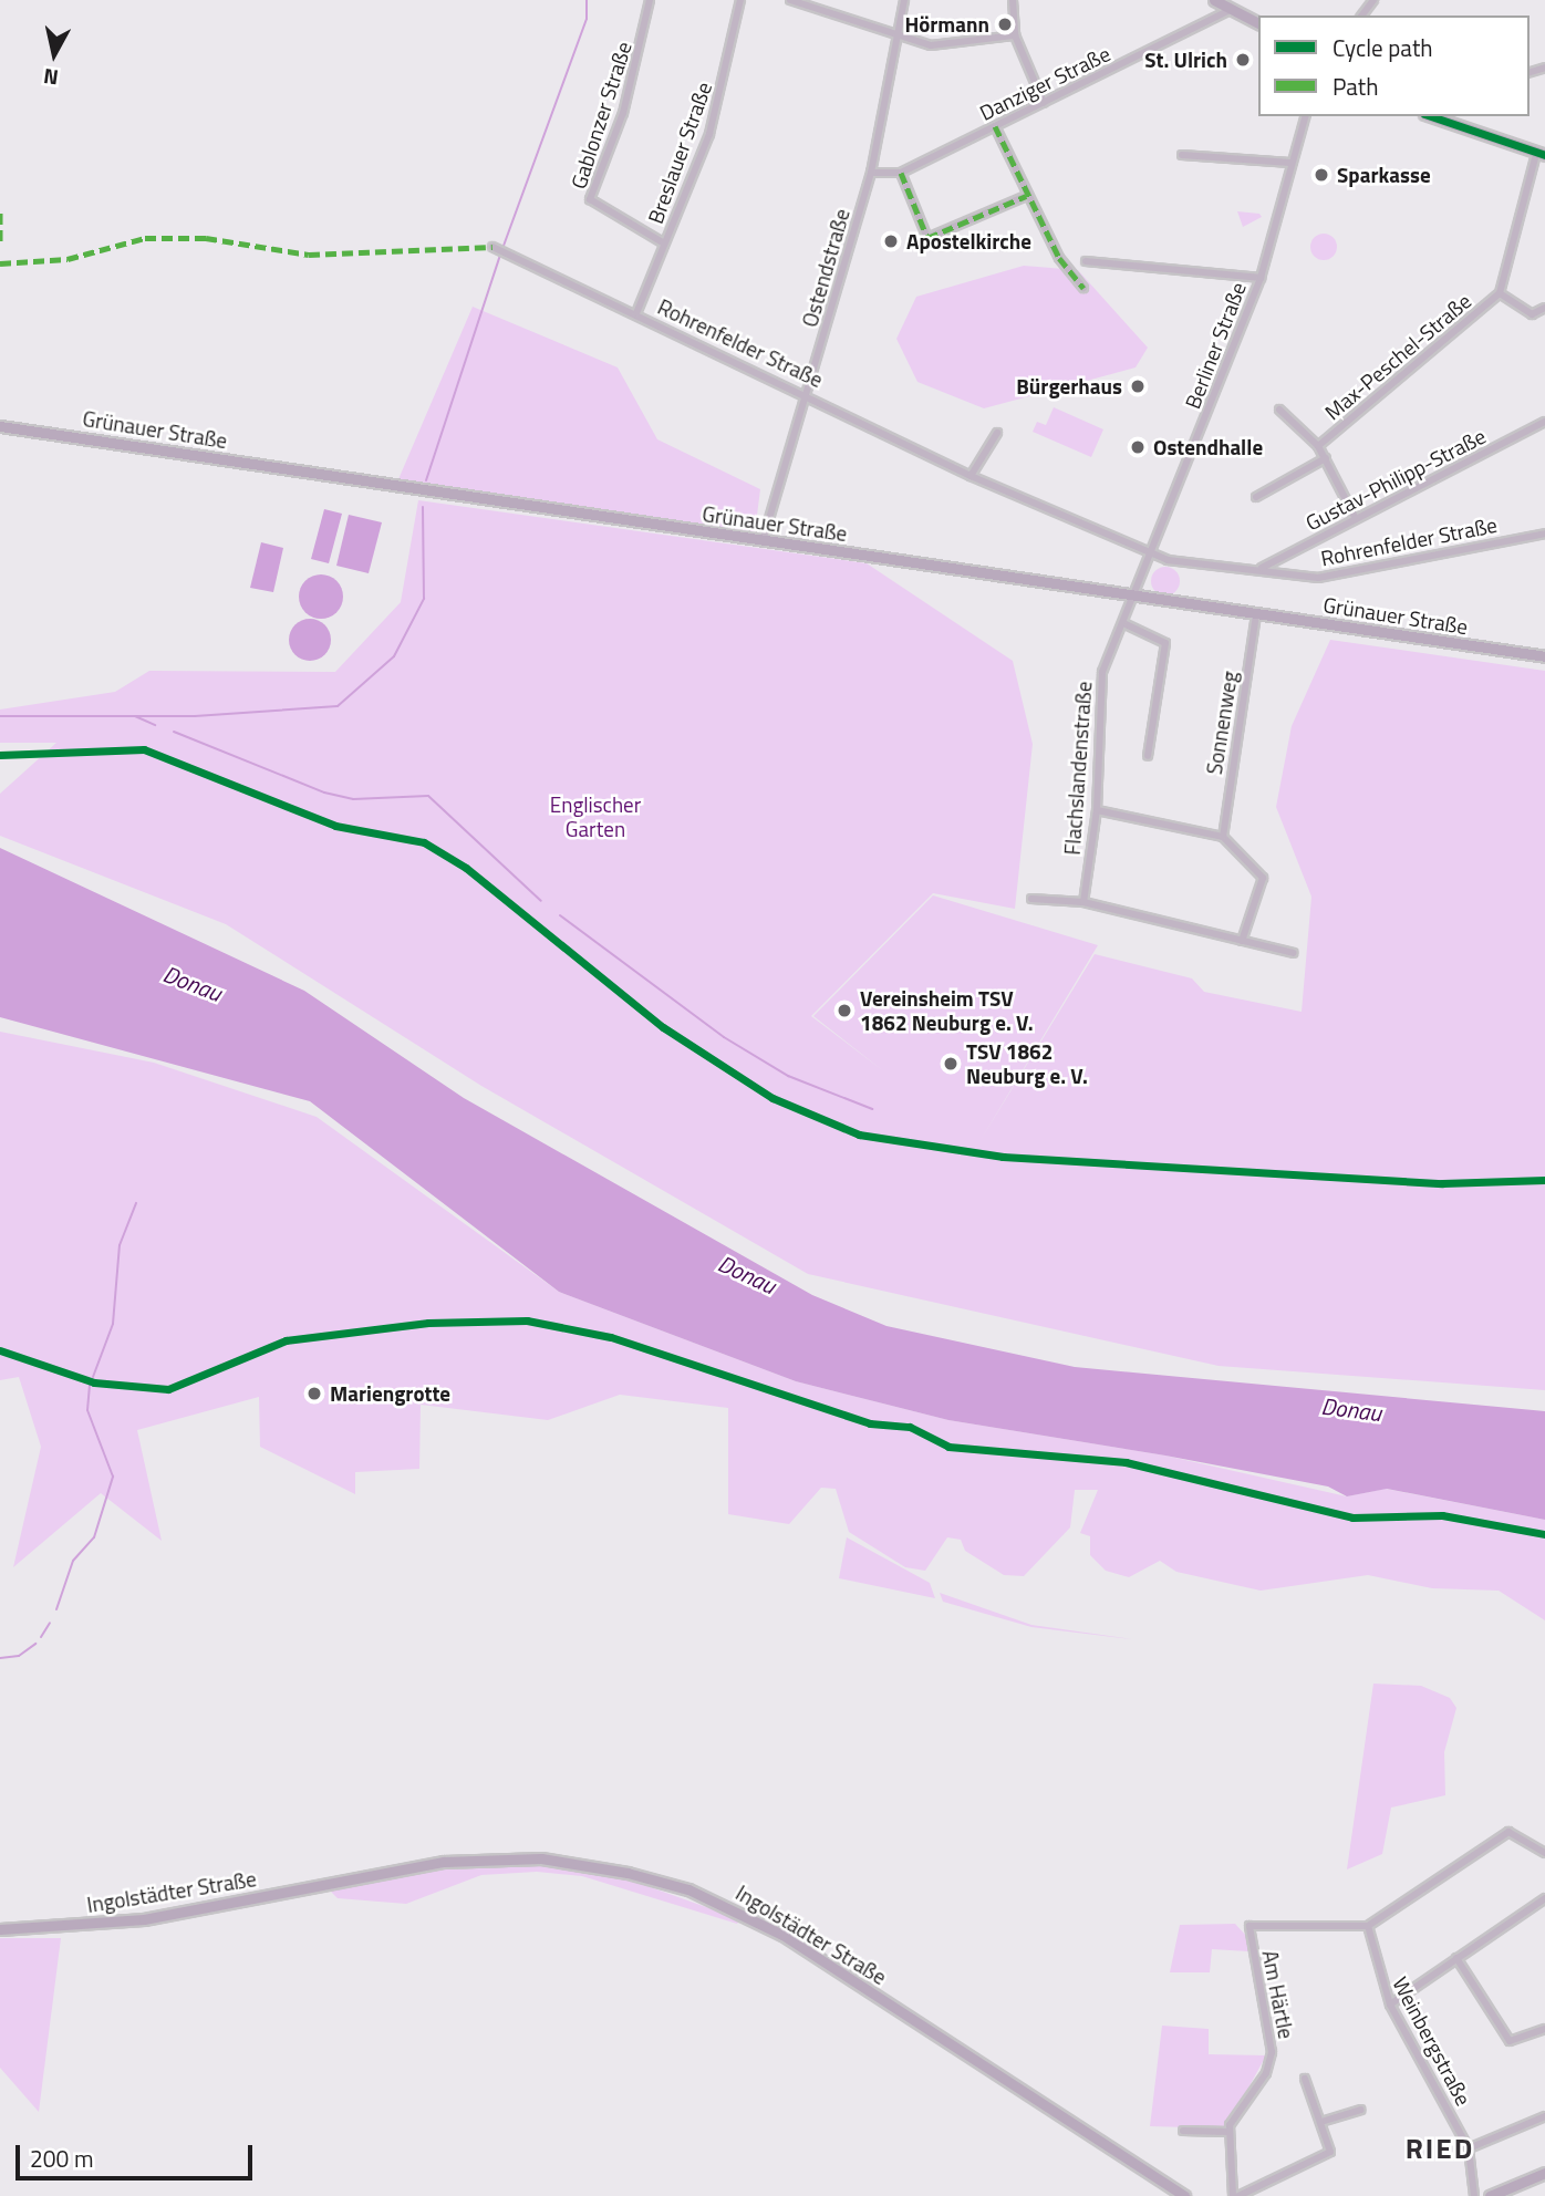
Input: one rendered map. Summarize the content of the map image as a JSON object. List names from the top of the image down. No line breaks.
{"streets":{"street":["Danziger Straße","Gablonzer Straße","Breslauer Straße","Ostendstraße","Rohrenfelder Straße","Berliner Straße","Max-Peschel-Straße","Grünauer Straße","Gustav-Philipp-Straße","Sonnenweg","Flachslandenstraße","Ingolstädter Straße","Am Härtle","Weinbergstraße"]},"crossings":[["Danziger Straße","Ostendstraße"],["Gablonzer Straße","Breslauer Straße"],["Breslauer Straße","Rohrenfelder Straße"],["Ostendstraße","Rohrenfelder Straße"],["Ostendstraße","Grünauer Straße"],["Rohrenfelder Straße","Berliner Straße"],["Rohrenfelder Straße","Gustav-Philipp-Straße"],["Berliner Straße","Grünauer Straße"],["Berliner Straße","Flachslandenstraße"],["Max-Peschel-Straße","Gustav-Philipp-Straße"],["Grünauer Straße","Sonnenweg"],["Grünauer Straße","Flachslandenstraße"],["Am Härtle","Weinbergstraße"]],"districts":["RIED"],"water":["Donau"],"parks":["Englischer Garten"],"places":["Hörmann","St. Ulrich","Sparkasse","Apostelkirche","Bürgerhaus","Ostendhalle","Vereinsheim TSV 1862 Neuburg e. V.","TSV 1862 Neuburg e. V.","Mariengrotte"],"legend":["Cycle path","Path"],"scale_bar":"200 m","north":"bottom"}
